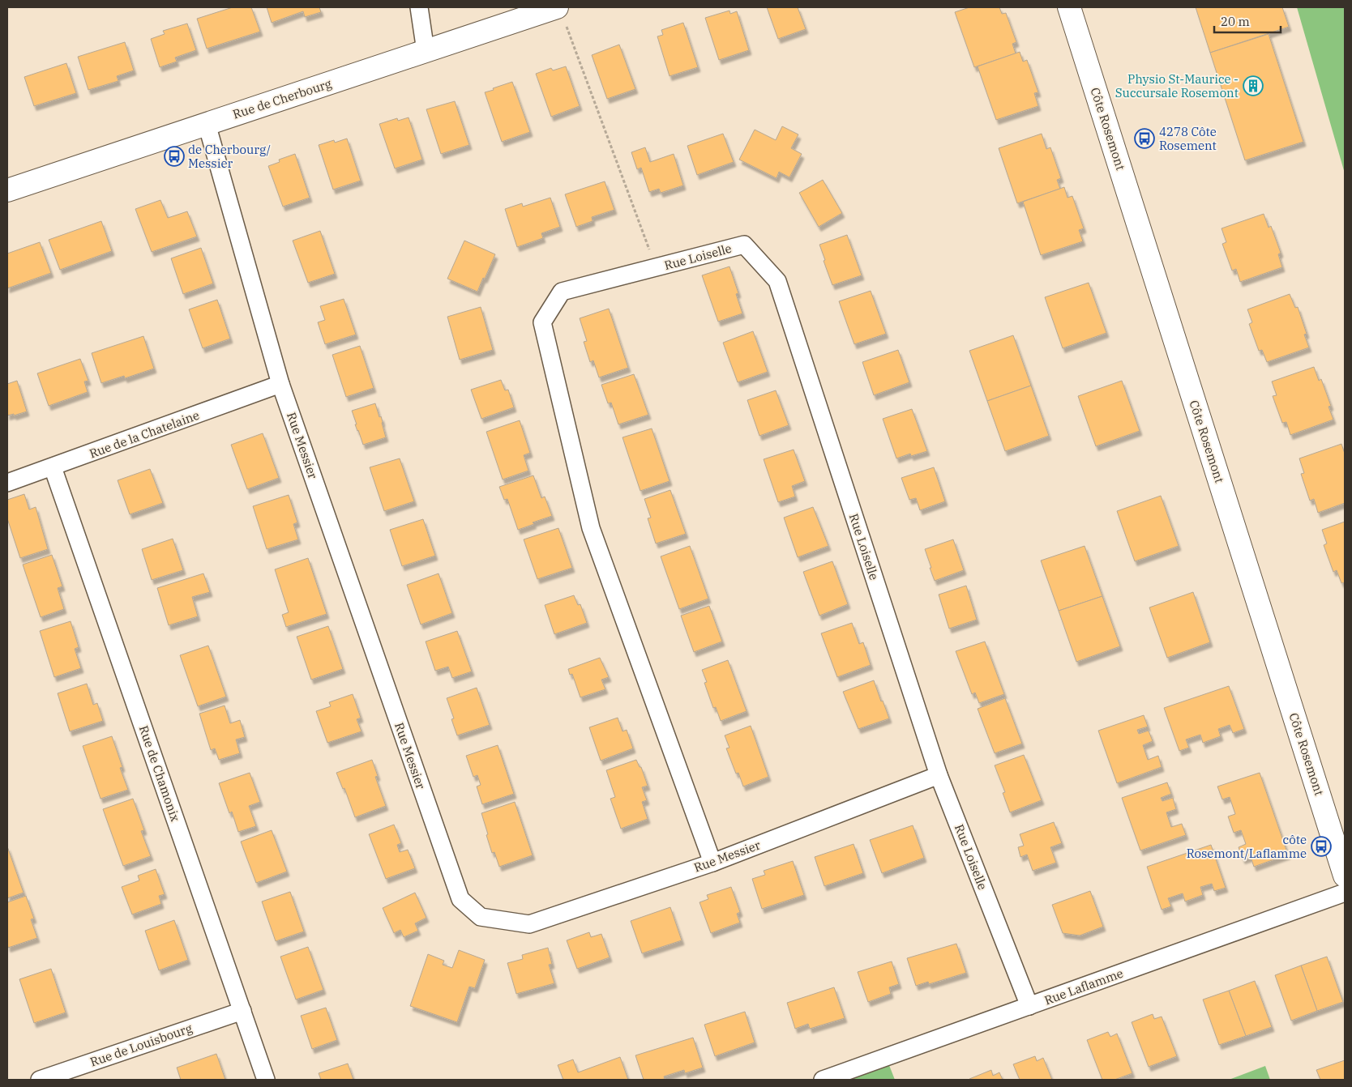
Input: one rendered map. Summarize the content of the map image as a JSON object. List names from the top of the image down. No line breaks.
{"streets":{"street":["Rue de Cherbourg","Côte Rosemont","Rue Loiselle","Rue de la Chatelaine","Rue Messier","Rue de Chamonix","Rue Laflamme","Rue de Louisbourg"]},"crossings":[["Rue de Cherbourg","Rue Messier"],["Rue Loiselle","Rue Messier"],["Rue Loiselle","Rue Laflamme"],["Rue de la Chatelaine","Rue Messier"],["Rue de la Chatelaine","Rue de Chamonix"],["Rue de Chamonix","Rue de Louisbourg"]],"places":{"building":["Physio St-Maurice - Succursale Rosemont"],"bus stop":["4278 Côte Rosement","de Cherbourg/ Messier","côte Rosemont/Laflamme"]},"scale_bar":"20 m"}
